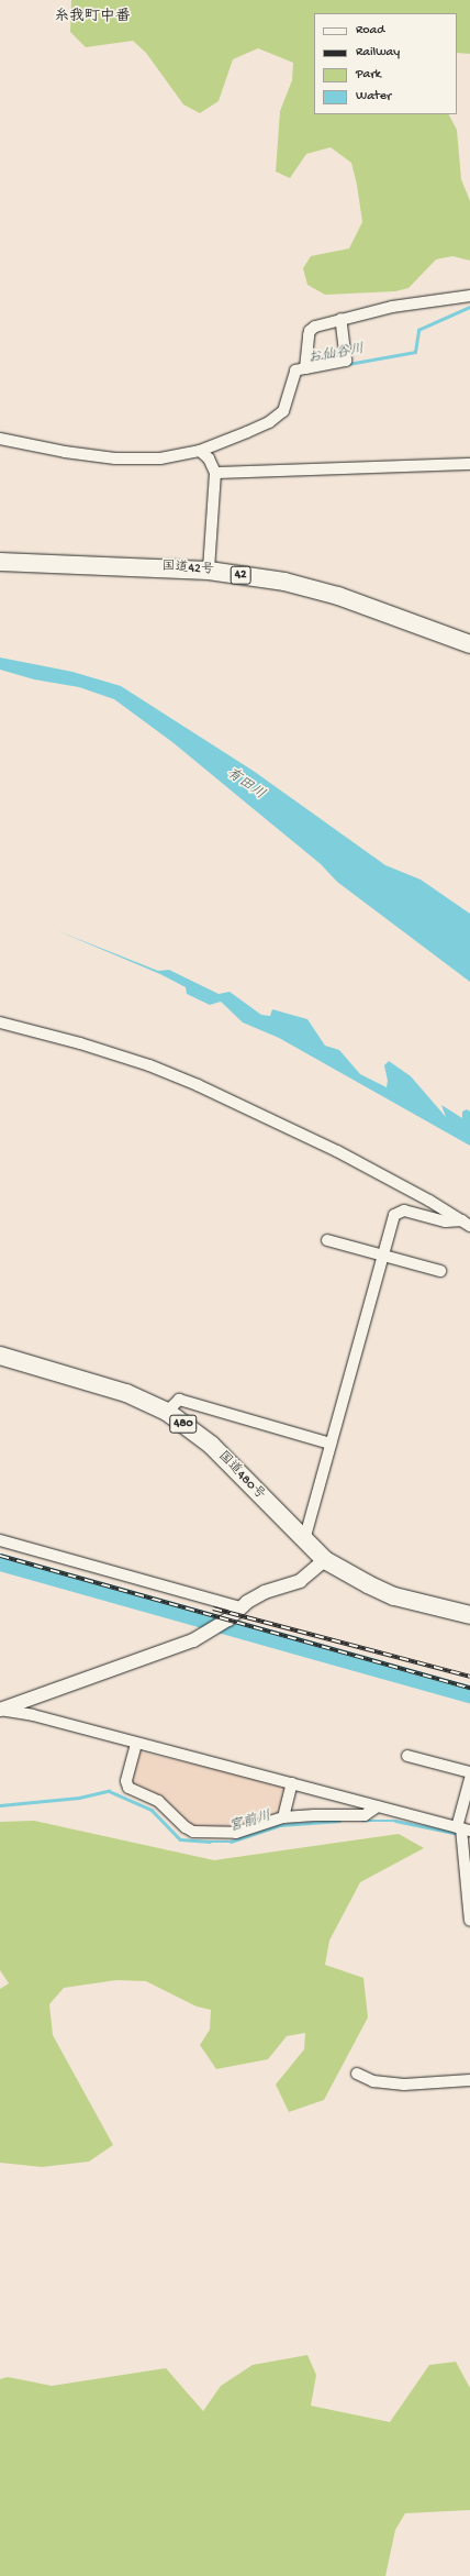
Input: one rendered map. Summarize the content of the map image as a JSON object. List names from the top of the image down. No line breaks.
{"streets":{"highway":["国道42号","42","480","国道480号"]},"districts":["糸我町中番"],"water":["お仙谷川","有田川","宮前川"],"legend":["Road","Railway","Park","Water"]}
